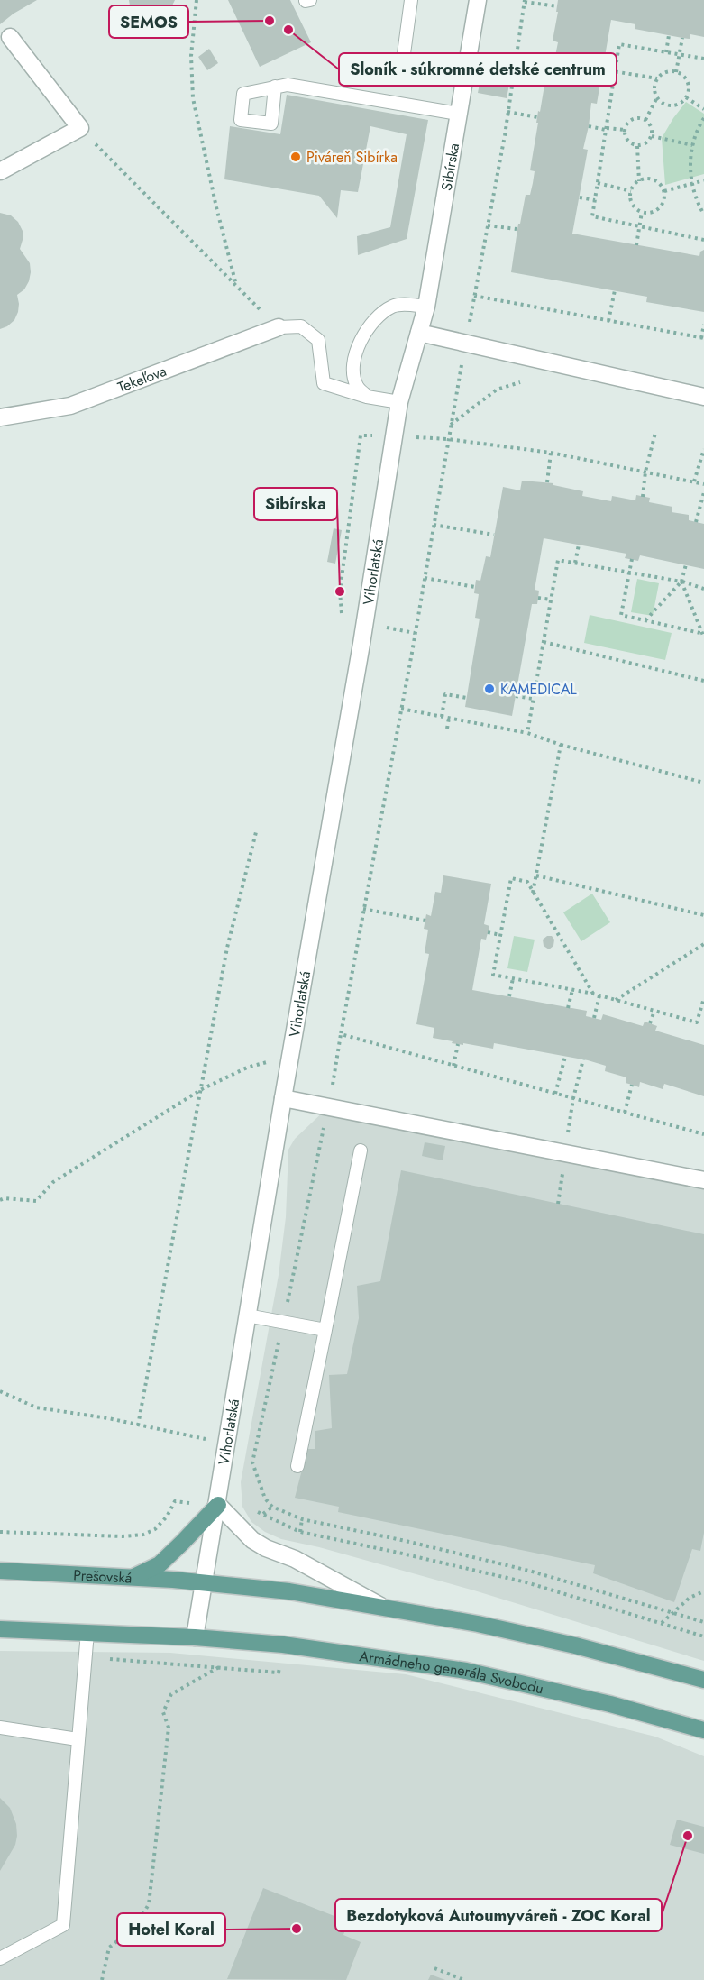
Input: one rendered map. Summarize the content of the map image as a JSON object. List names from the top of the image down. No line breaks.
{"streets":{"main road":["Prešovská","Armádneho generála Svobodu"],"street":["Sibírska","Tekeľova","Vihorlatská"]},"crossings":[["Sibírska","Vihorlatská"],["Vihorlatská","Prešovská"],["Vihorlatská","Armádneho generála Svobodu"]],"places":["SEMOS","Sloník - súkromné detské centrum","Piváreň Sibírka","Sibírska","KAMEDICAL","Bezdotyková Autoumyváreň - ZOC Koral","Hotel Koral"]}
